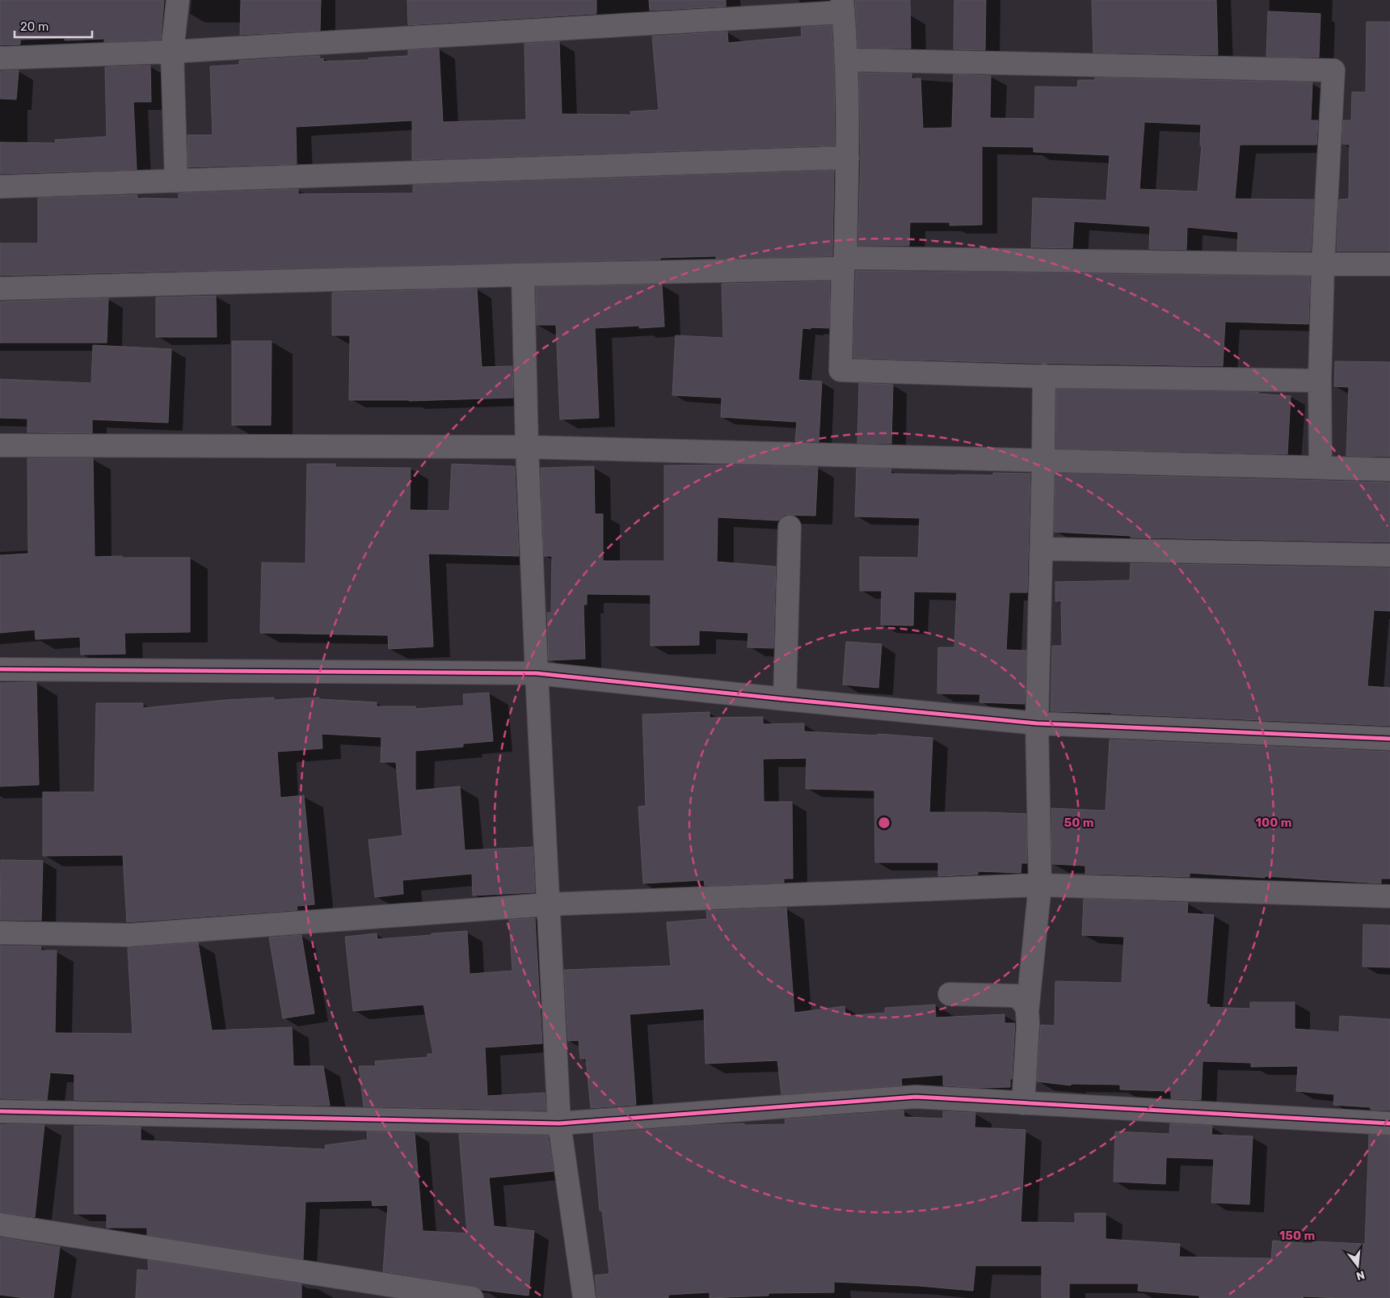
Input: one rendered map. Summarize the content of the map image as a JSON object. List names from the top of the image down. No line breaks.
{"scale_bar":"20 m","north":"bottom","rings":["50 m","100 m","150 m"]}
